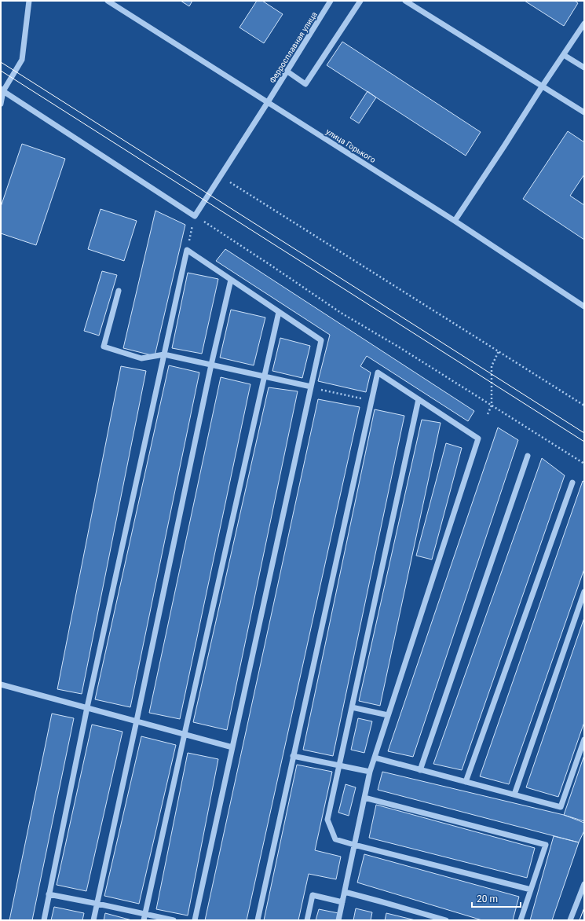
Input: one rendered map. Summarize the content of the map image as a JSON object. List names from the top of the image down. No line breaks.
{"streets":{"street":["Ферросплавная улица","улица Горького"]},"crossings":[["Ферросплавная улица","улица Горького"]],"scale_bar":"20 m"}
